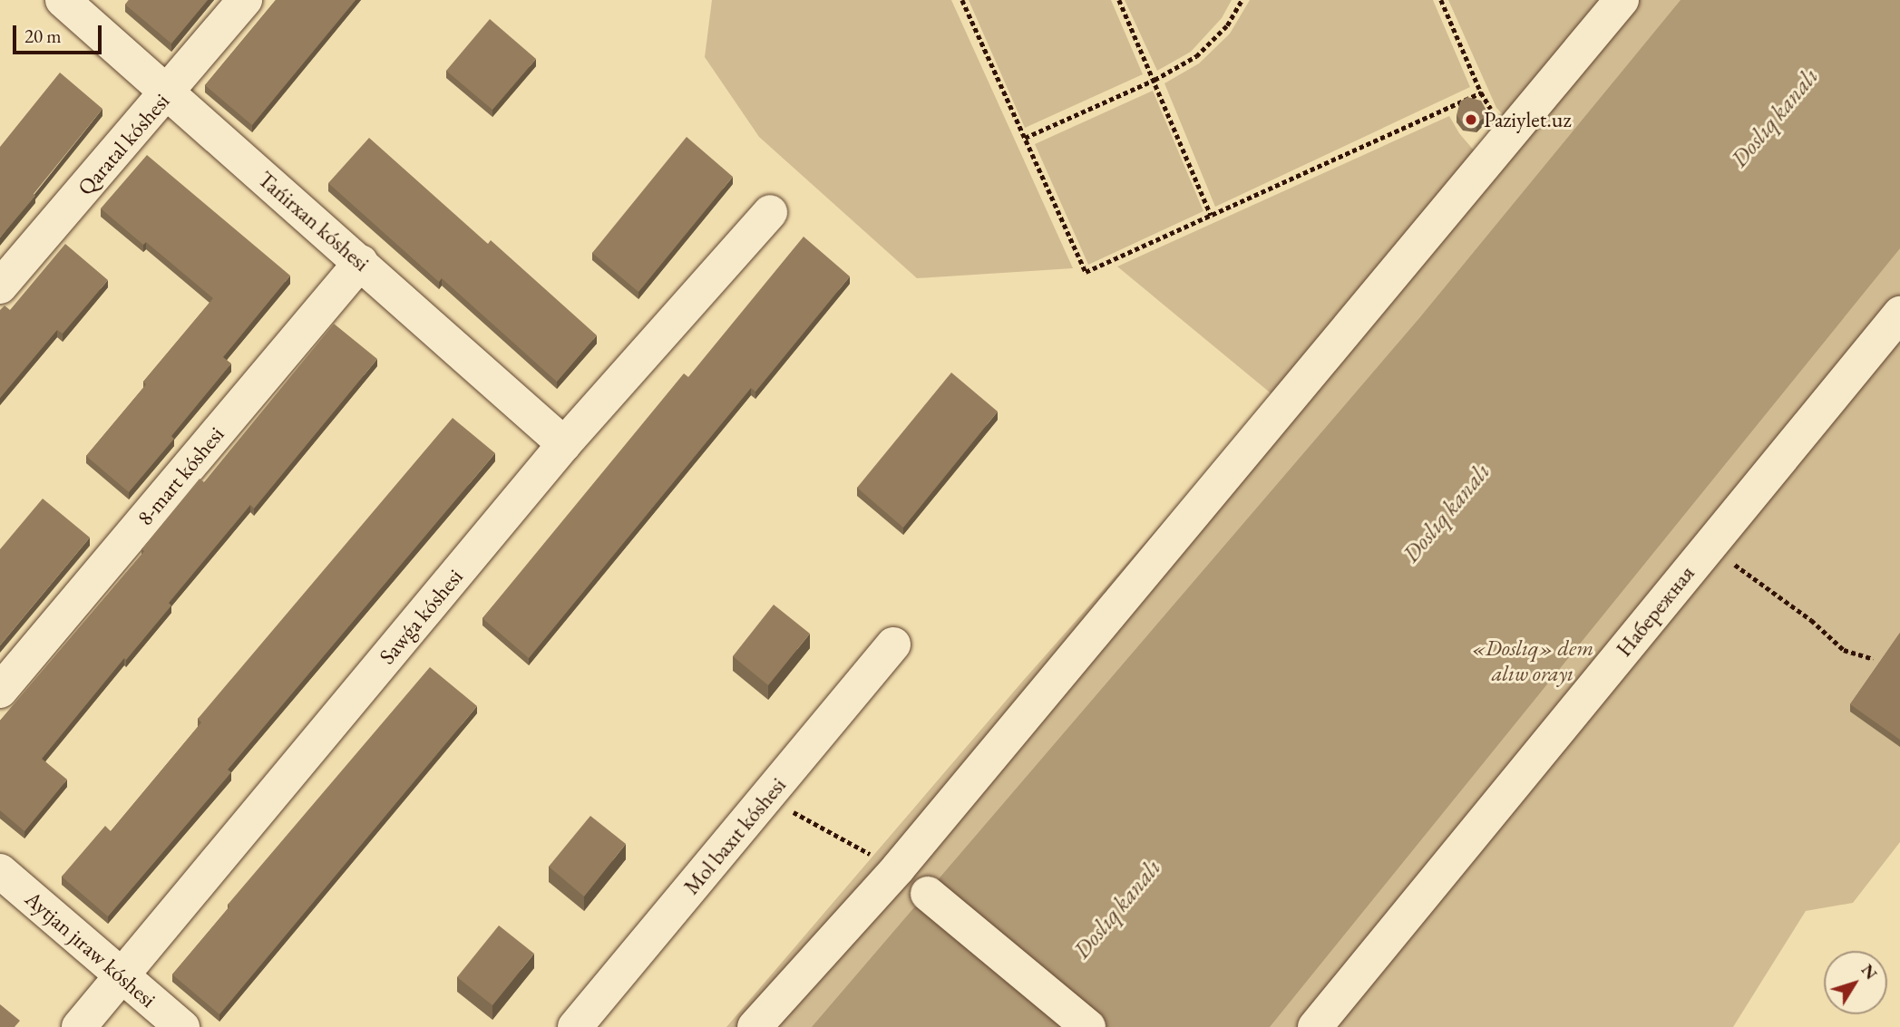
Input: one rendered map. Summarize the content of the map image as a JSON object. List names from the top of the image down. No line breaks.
{"streets":{"street":["Qaratal kóshesi","Tańirxan kóshesi","8-mart kóshesi","Набережная","Sawǵa kóshesi","Mol baxıt kóshesi","Aytjan jıraw kóshesi"]},"crossings":[["Qaratal kóshesi","Tańirxan kóshesi"],["Tańirxan kóshesi","8-mart kóshesi"],["Tańirxan kóshesi","Sawǵa kóshesi"],["Sawǵa kóshesi","Aytjan jıraw kóshesi"]],"water":["Doslıq kanalı"],"parks":["«Doslıq» dem alıw orayı"],"places":["Paziylet.uz"],"scale_bar":"20 m","north":"top right"}
